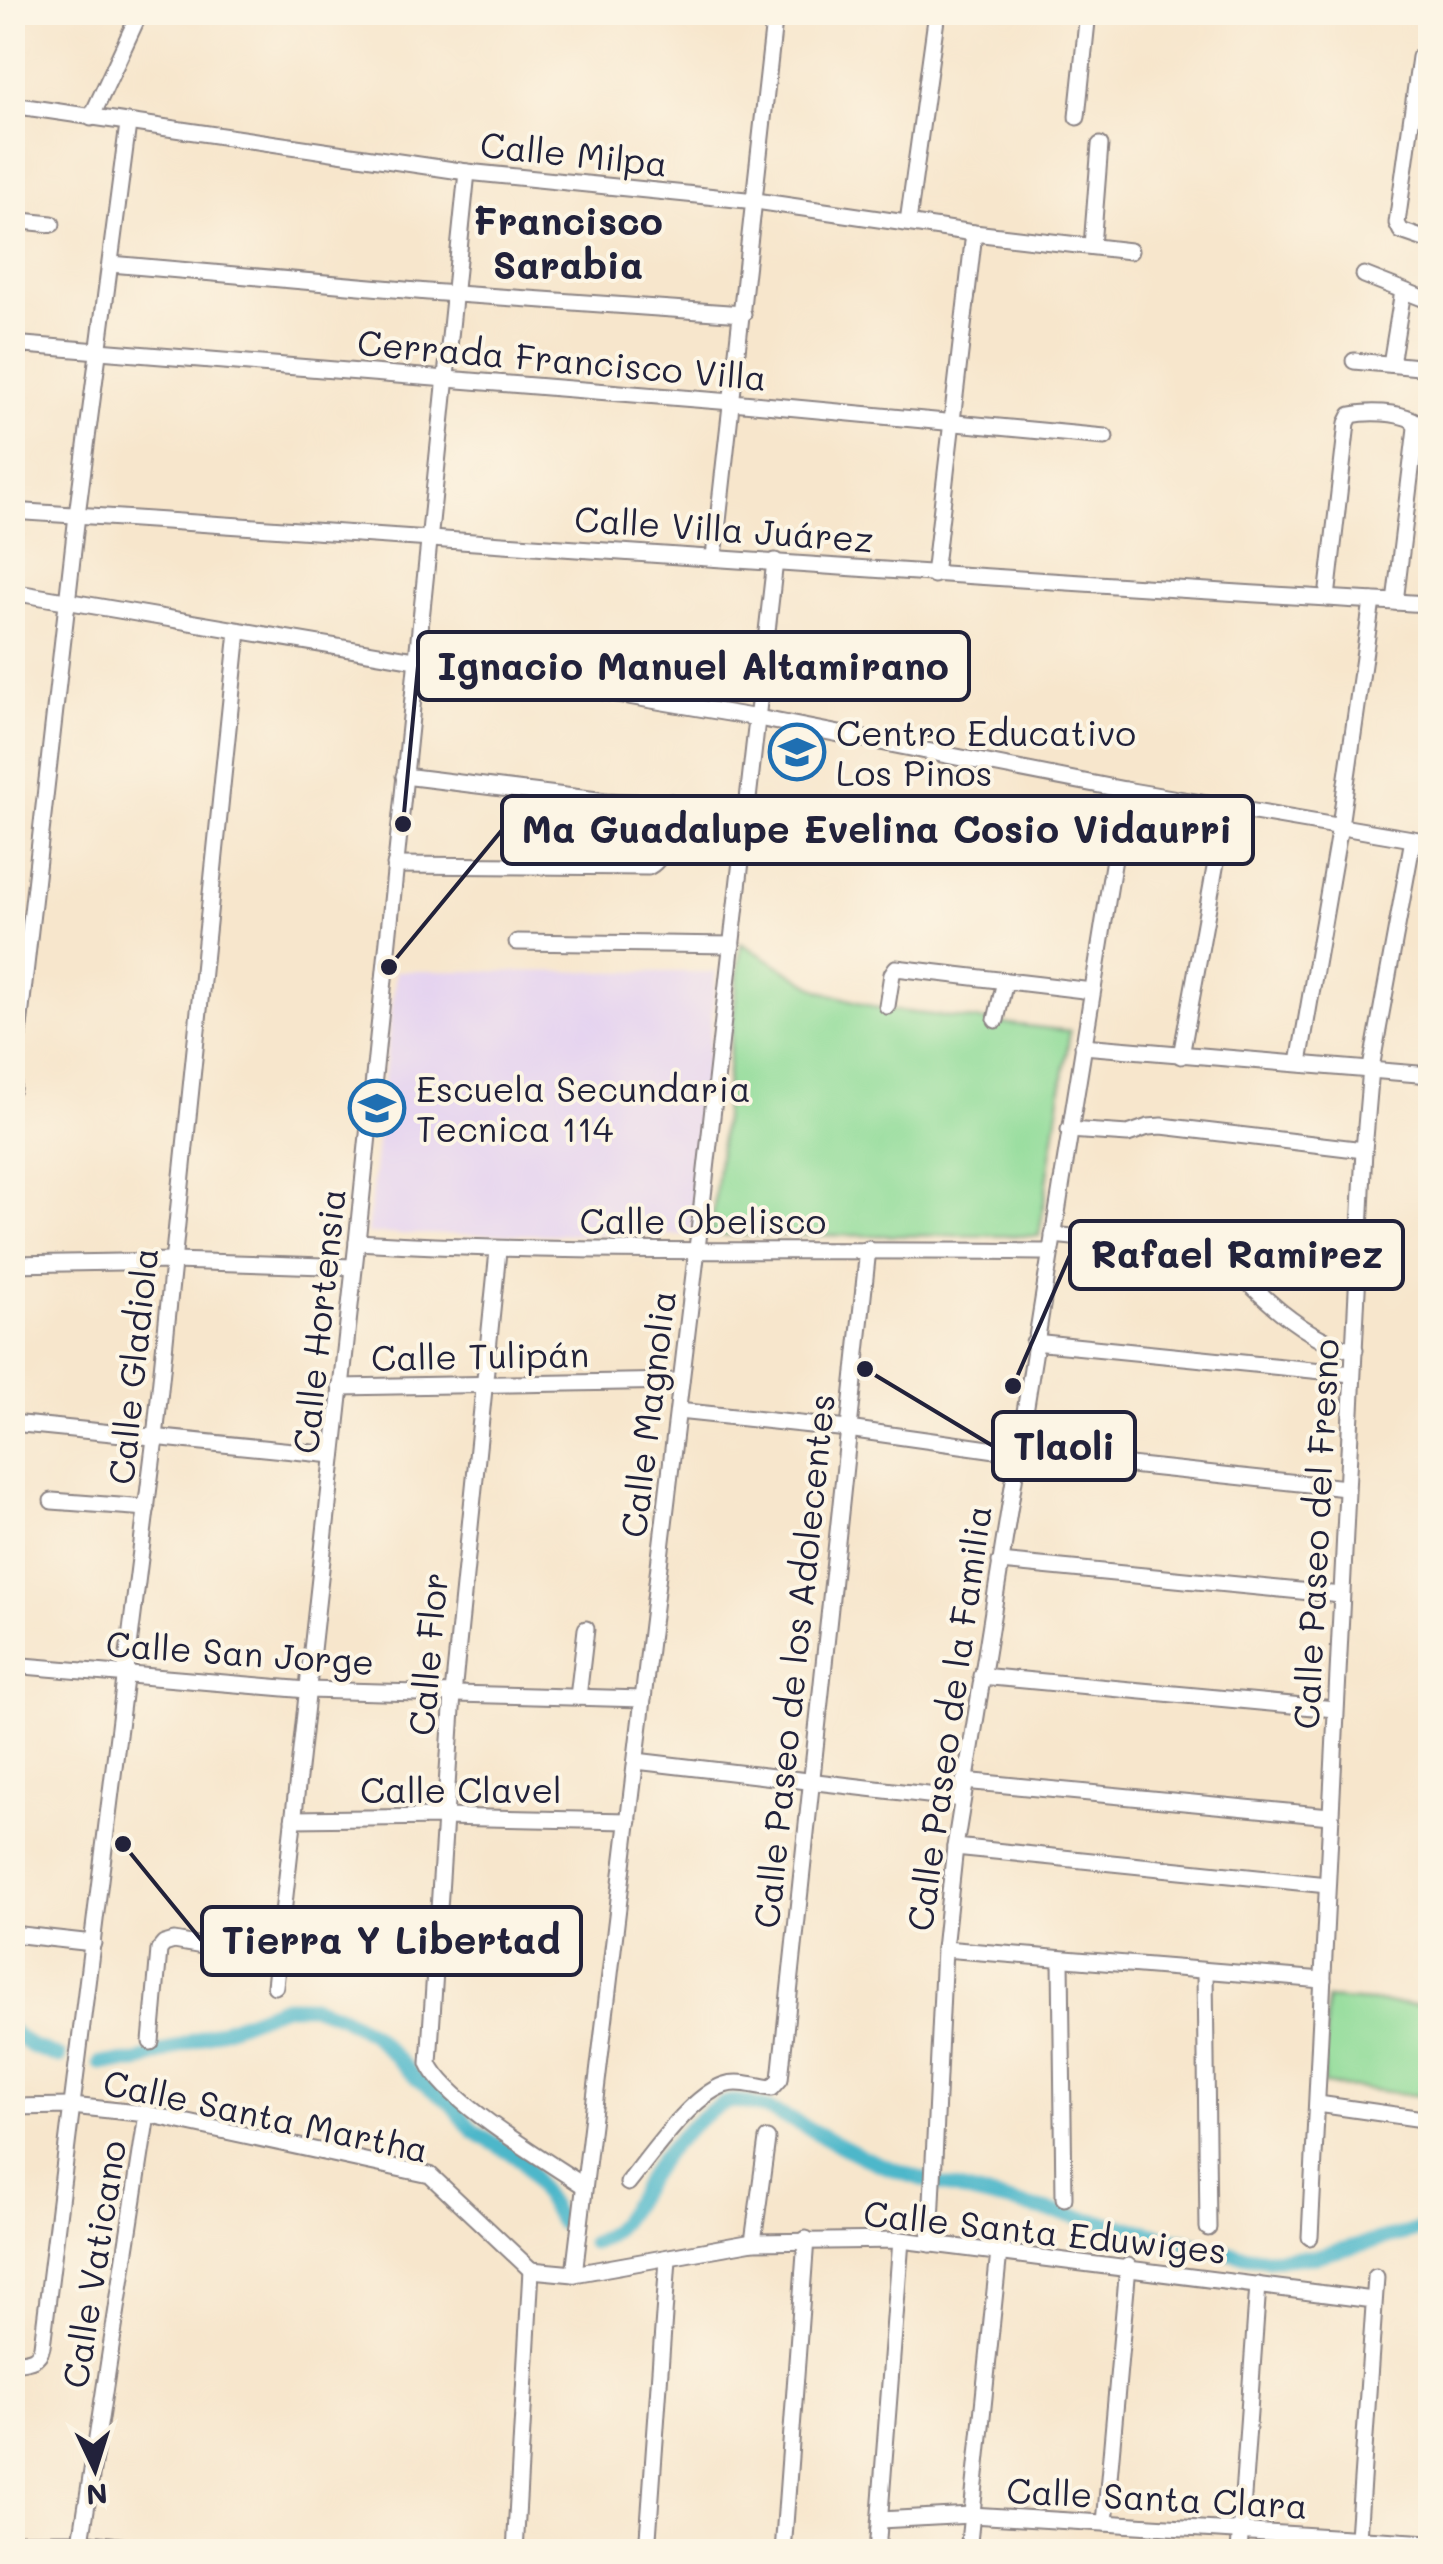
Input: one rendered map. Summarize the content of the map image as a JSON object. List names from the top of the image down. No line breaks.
{"streets":{"street":["Calle Milpa","Cerrada Francisco Villa","Calle Villa Juárez","Calle Obelisco","Calle Hortensia","Calle Tulipán","Calle Gladiola","Calle Magnolia","Calle Paseo del Fresno","Calle San Jorge","Calle Flor","Calle Paseo de los Adolecentes","Calle Paseo de la Familia","Calle Clavel","Calle Santa Martha","Calle Santa Eduwiges","Calle Vaticano","Calle Santa Clara"]},"crossings":[["Calle Milpa","Calle Hortensia"],["Cerrada Francisco Villa","Calle Hortensia"],["Calle Villa Juárez","Calle Hortensia"],["Calle Villa Juárez","Calle Magnolia"],["Calle Obelisco","Calle Hortensia"],["Calle Obelisco","Calle Magnolia"],["Calle Obelisco","Calle Flor"],["Calle Obelisco","Calle Paseo de los Adolecentes"],["Calle Obelisco","Calle Paseo de la Familia"],["Calle Hortensia","Calle Tulipán"],["Calle Hortensia","Calle San Jorge"],["Calle Hortensia","Calle Clavel"],["Calle Tulipán","Calle Magnolia"],["Calle Tulipán","Calle Flor"],["Calle Gladiola","Calle San Jorge"],["Calle Gladiola","Calle Santa Martha"],["Calle Magnolia","Calle San Jorge"],["Calle Magnolia","Calle Flor"],["Calle Magnolia","Calle Clavel"],["Calle Magnolia","Calle Santa Eduwiges"],["Calle San Jorge","Calle Flor"],["Calle Flor","Calle Clavel"],["Calle Paseo de la Familia","Calle Santa Eduwiges"],["Calle Santa Martha","Calle Santa Eduwiges"],["Calle Santa Martha","Calle Vaticano"]],"districts":["Francisco Sarabia"],"places":{"school or university":["Centro Educativo Los Pinos","Escuela Secundaria Tecnica 114"],"other":["Ignacio Manuel Altamirano","Ma Guadalupe Evelina Cosio Vidaurri","Tlaoli","Rafael Ramirez","Tierra Y Libertad"]},"north":"bottom"}
